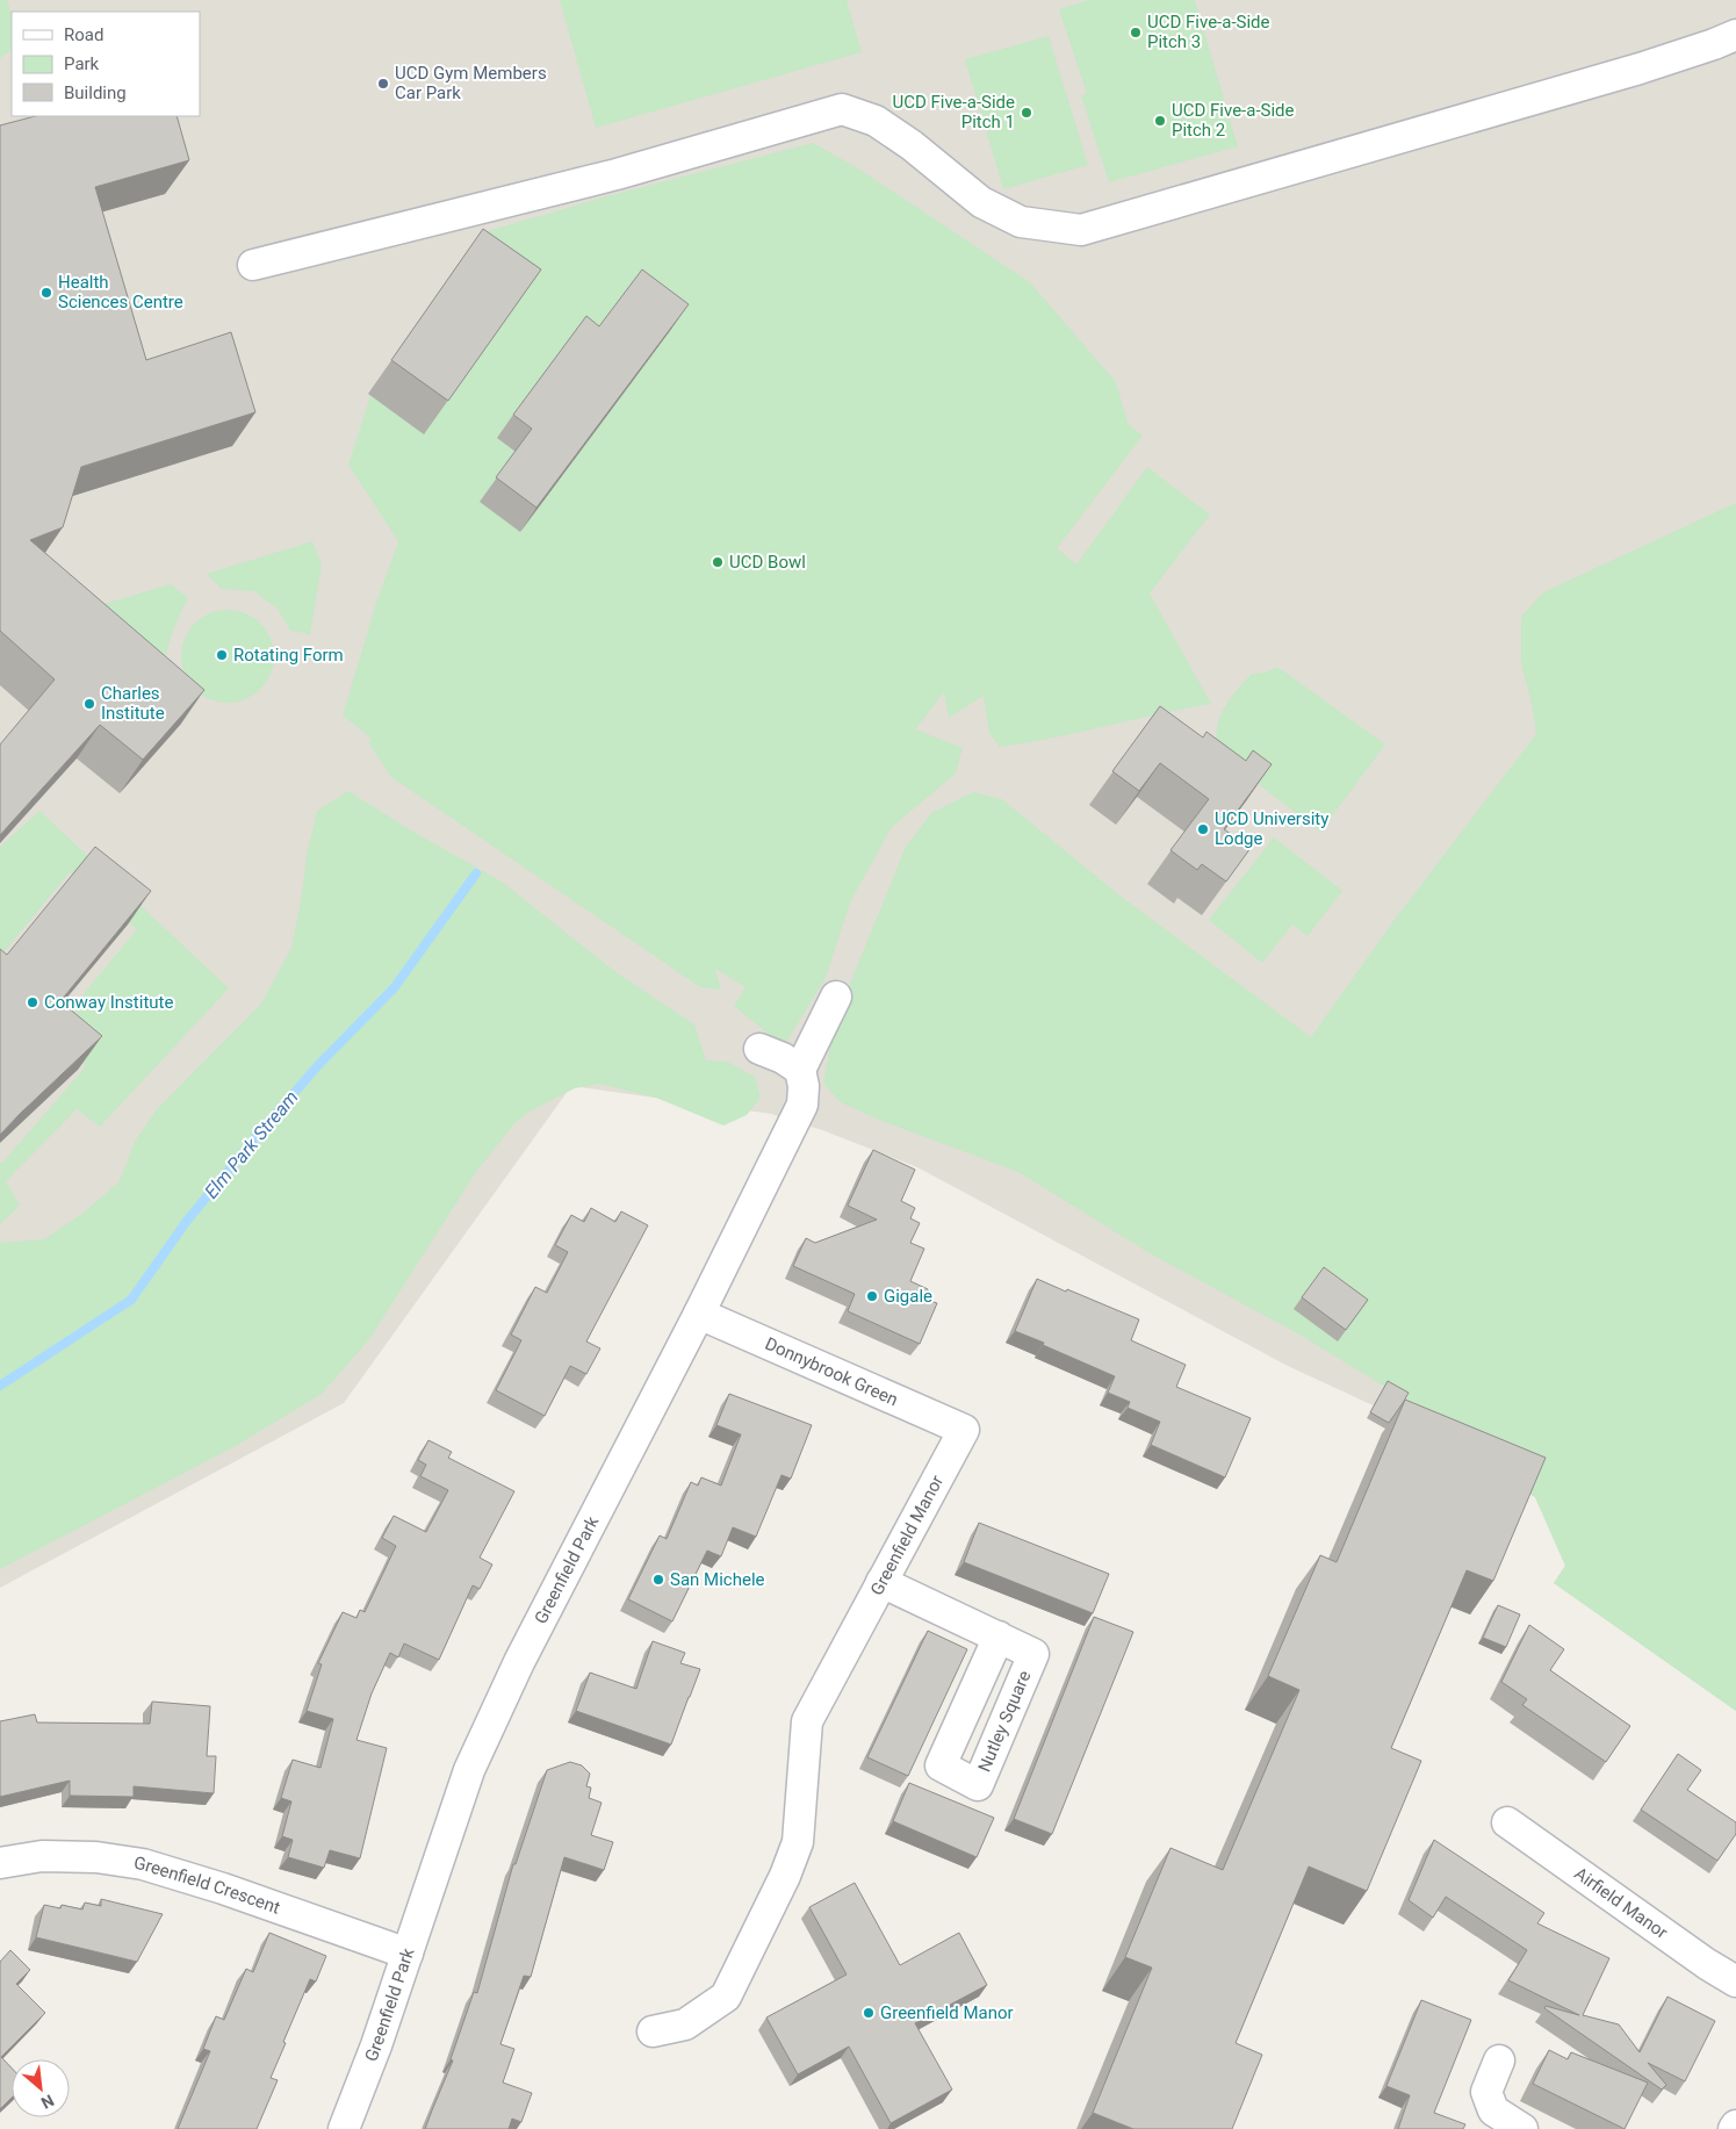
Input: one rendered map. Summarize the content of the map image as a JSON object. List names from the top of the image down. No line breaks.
{"streets":{"street":["Donnybrook Green","Greenfield Manor","Greenfield Park","Greenfield Crescent","Airfield Manor"]},"crossings":[["Donnybrook Green","Greenfield Manor"],["Donnybrook Green","Greenfield Park"],["Greenfield Park","Greenfield Crescent"]],"water":["Elm Park Stream"],"places":["UCD Five-a-Side Pitch 3","UCD Gym Members Car Park","UCD Five-a-Side Pitch 1","UCD Five-a-Side Pitch 2","Health Sciences Centre","UCD Bowl","Rotating Form","Charles Institute","UCD University Lodge","Conway Institute","Gigale","San Michele","Greenfield Manor"],"legend":["Road","Park","Building"],"north":"bottom right"}
